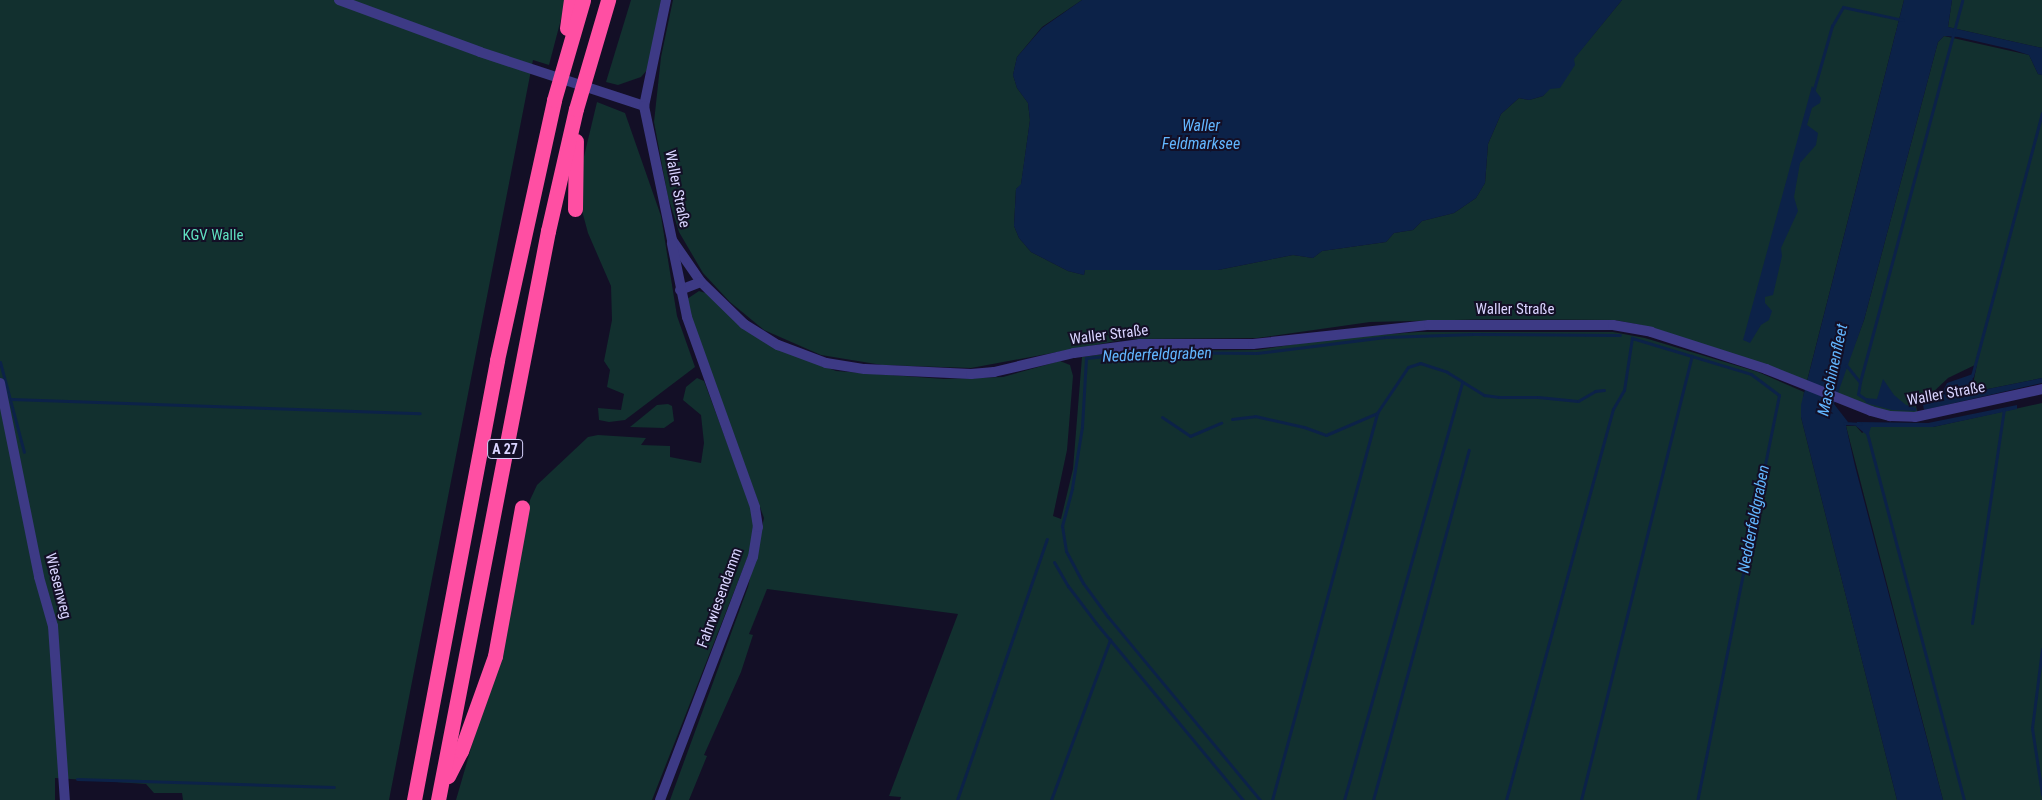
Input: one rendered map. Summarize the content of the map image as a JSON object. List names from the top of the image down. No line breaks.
{"streets":{"highway":["A 27"],"street":["Waller Straße","Wiesenweg","Fahrwiesendamm"]},"crossings":[["Waller Straße","Fahrwiesendamm"]],"water":["Waller Feldmarksee","Nedderfeldgraben","Maschinenfleet"],"parks":["KGV Walle"]}
